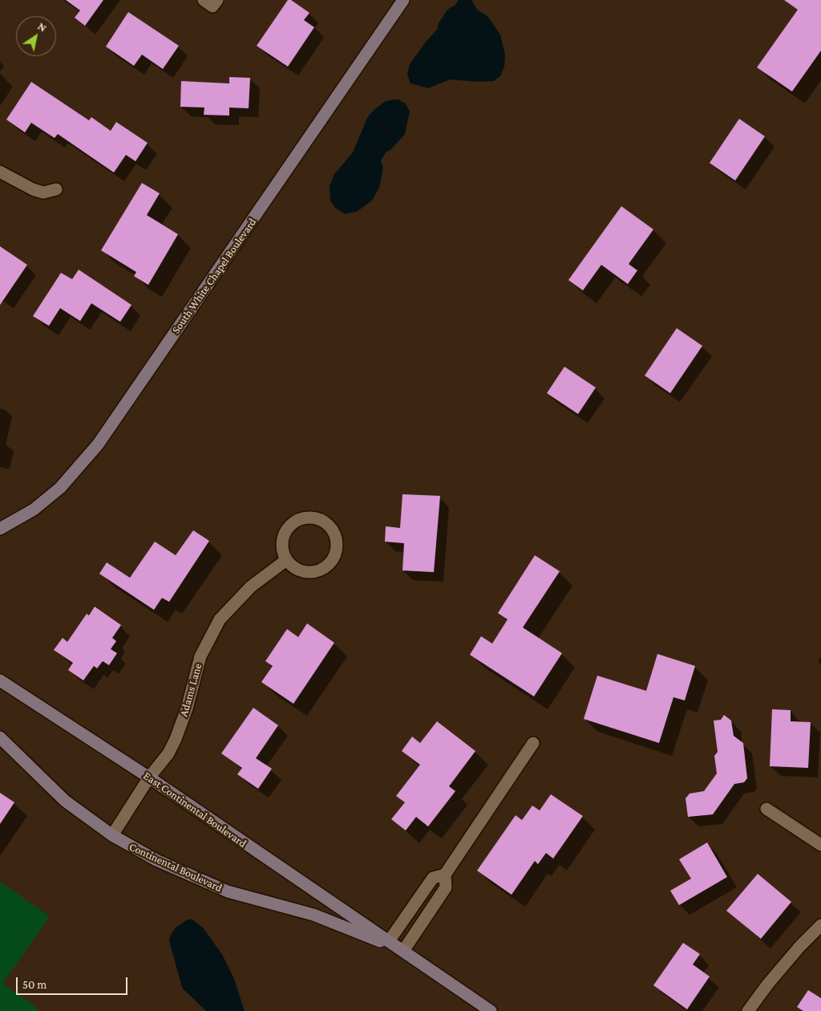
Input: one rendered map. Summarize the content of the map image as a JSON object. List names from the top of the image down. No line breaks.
{"streets":{"main road":["South White Chapel Boulevard","East Continental Boulevard","Continental Boulevard"],"street":["Adams Lane"]},"crossings":[["Adams Lane","East Continental Boulevard"],["Adams Lane","Continental Boulevard"],["East Continental Boulevard","Continental Boulevard"]],"scale_bar":"50 m","north":"top right"}
